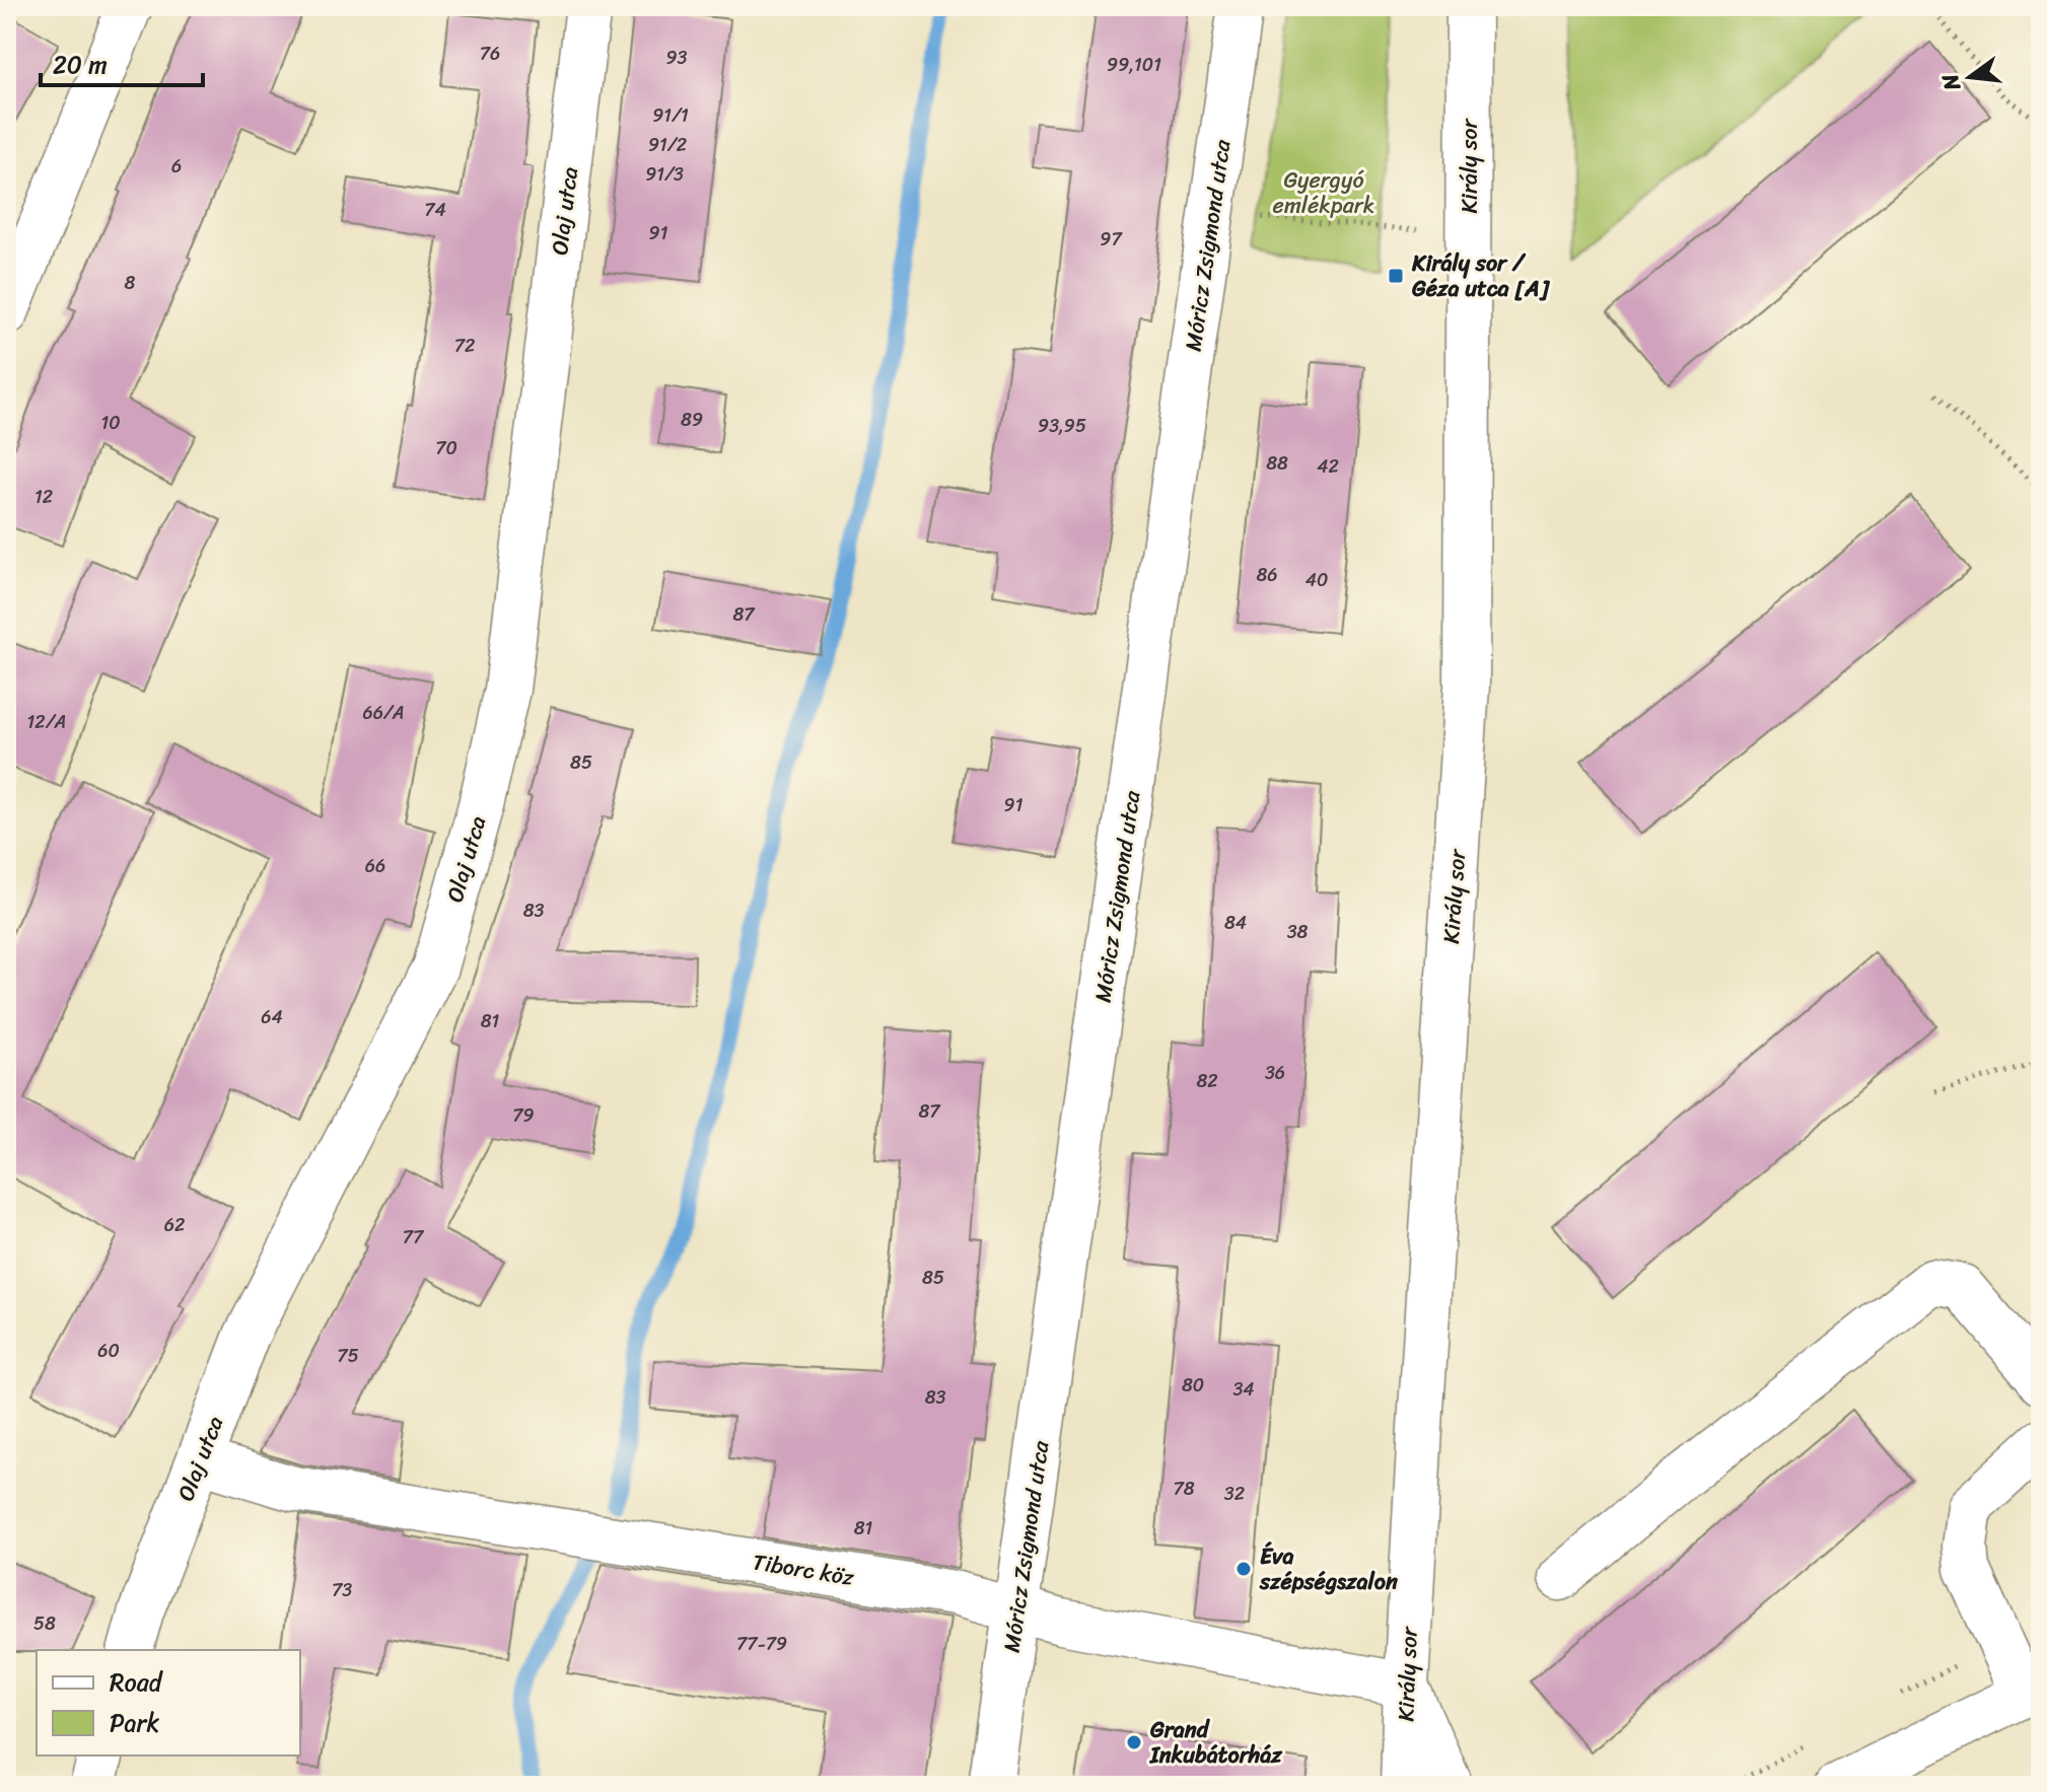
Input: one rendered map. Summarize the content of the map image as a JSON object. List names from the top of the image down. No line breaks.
{"streets":{"street":["Király sor","Olaj utca","Móricz Zsigmond utca","Tiborc köz"]},"crossings":[["Király sor","Tiborc köz"],["Olaj utca","Tiborc köz"],["Móricz Zsigmond utca","Tiborc köz"]],"parks":["Gyergyó emlékpark"],"places":{"transit":["Király sor / Géza utca [A]"],"other":["Éva szépségszalon","Grand Inkubátorház"]},"house_numbers":["76","93","99,101","91/1","91/2","6","91/3","74","91","97","8","72","89","10","93,95","70","88","42","12","86","40","87","66/A","12/A","85","91","66","83","84","38","64","81","36","82","87","79","62","77","85","60","75","80","34","83","78","32","81","73","58","77-79"],"legend":["Road","Park"],"scale_bar":"20 m","north":"left"}
